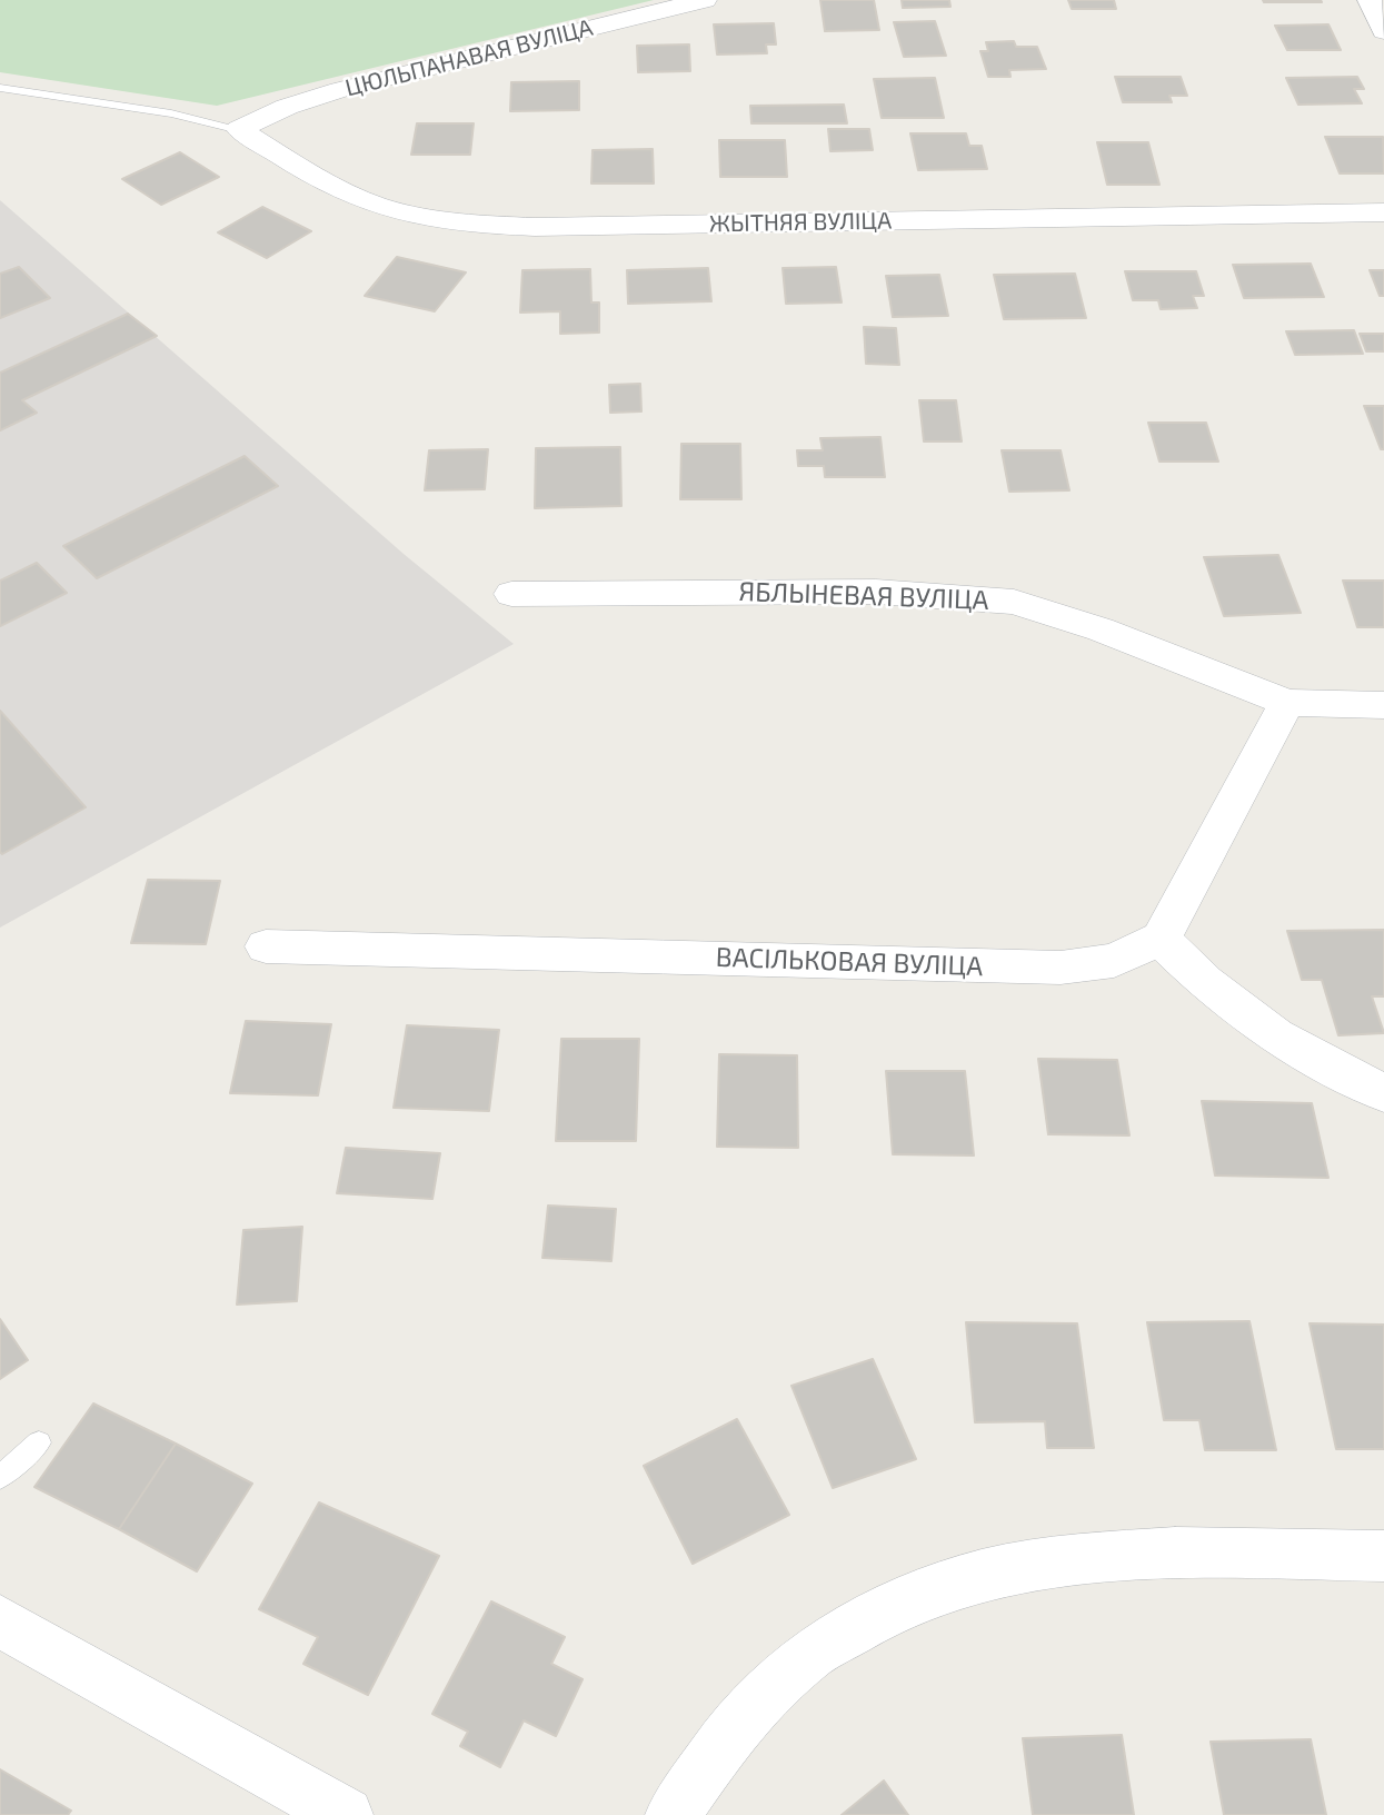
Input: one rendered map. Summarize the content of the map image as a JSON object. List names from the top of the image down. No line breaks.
{"streets":{"street":["ЦЮЛЬПАНАВАЯ ВУЛІЦА","ЖЫТНЯЯ ВУЛІЦА","ЯБЛЫНЕВАЯ ВУЛІЦА","ВАСІЛЬКОВАЯ ВУЛІЦА"]},"crossings":[["ЦЮЛЬПАНАВАЯ ВУЛІЦА","ЖЫТНЯЯ ВУЛІЦА"]]}
